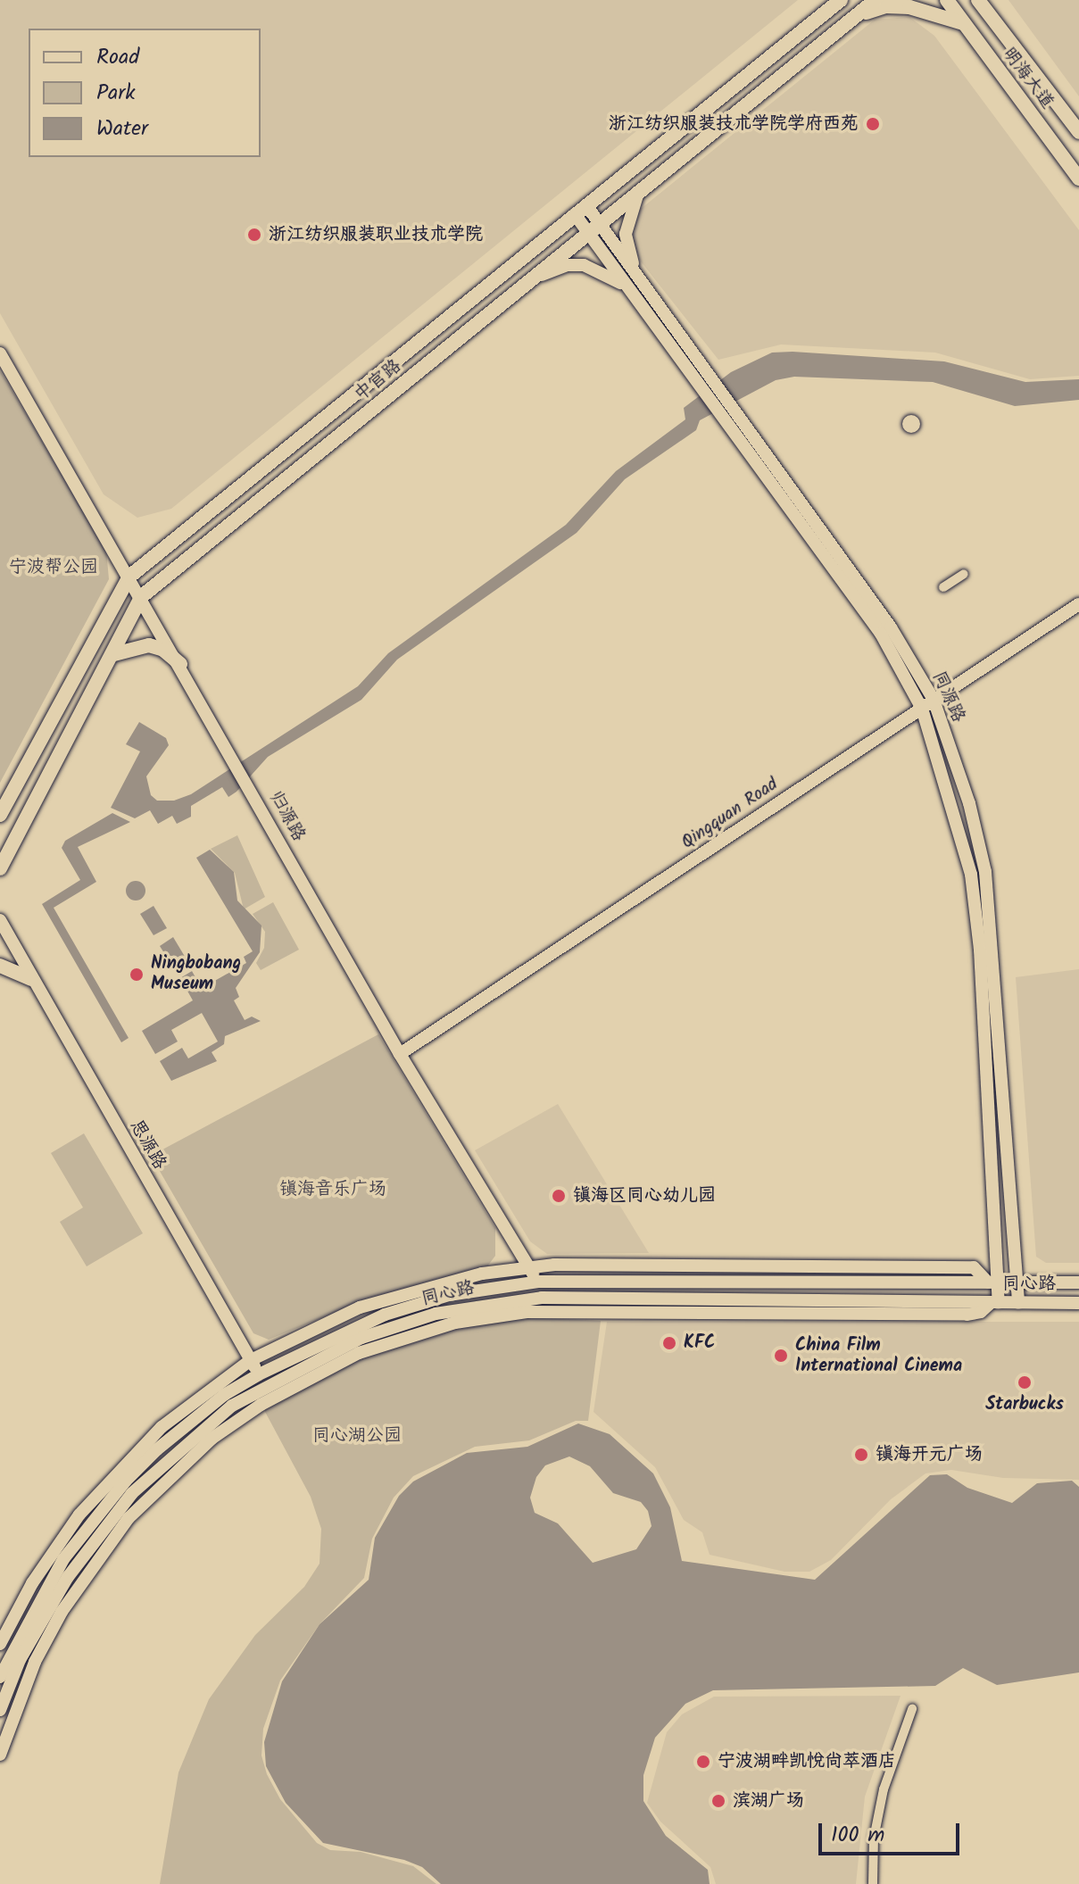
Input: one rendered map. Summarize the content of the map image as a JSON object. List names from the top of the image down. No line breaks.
{"streets":{"main road":["明海大道","中官路"],"street":["同源路","Qingquan Road","归源路","思源路","同心路"]},"crossings":[["中官路","同源路"],["中官路","归源路"],["同源路","Qingquan Road"],["同源路","同心路"],["Qingquan Road","归源路"],["归源路","同心路"],["思源路","同心路"]],"parks":["宁波帮公园","镇海音乐广场","同心湖公园"],"places":["浙江纺织服装技术学院学府西苑","浙江纺织服装职业技术学院","Ningbobang Museum","镇海区同心幼儿园","KFC","China Film International Cinema","Starbucks","镇海开元广场","宁波湖畔凯悦尚萃酒店","滨湖广场"],"legend":["Road","Park","Water"],"scale_bar":"100 m"}
